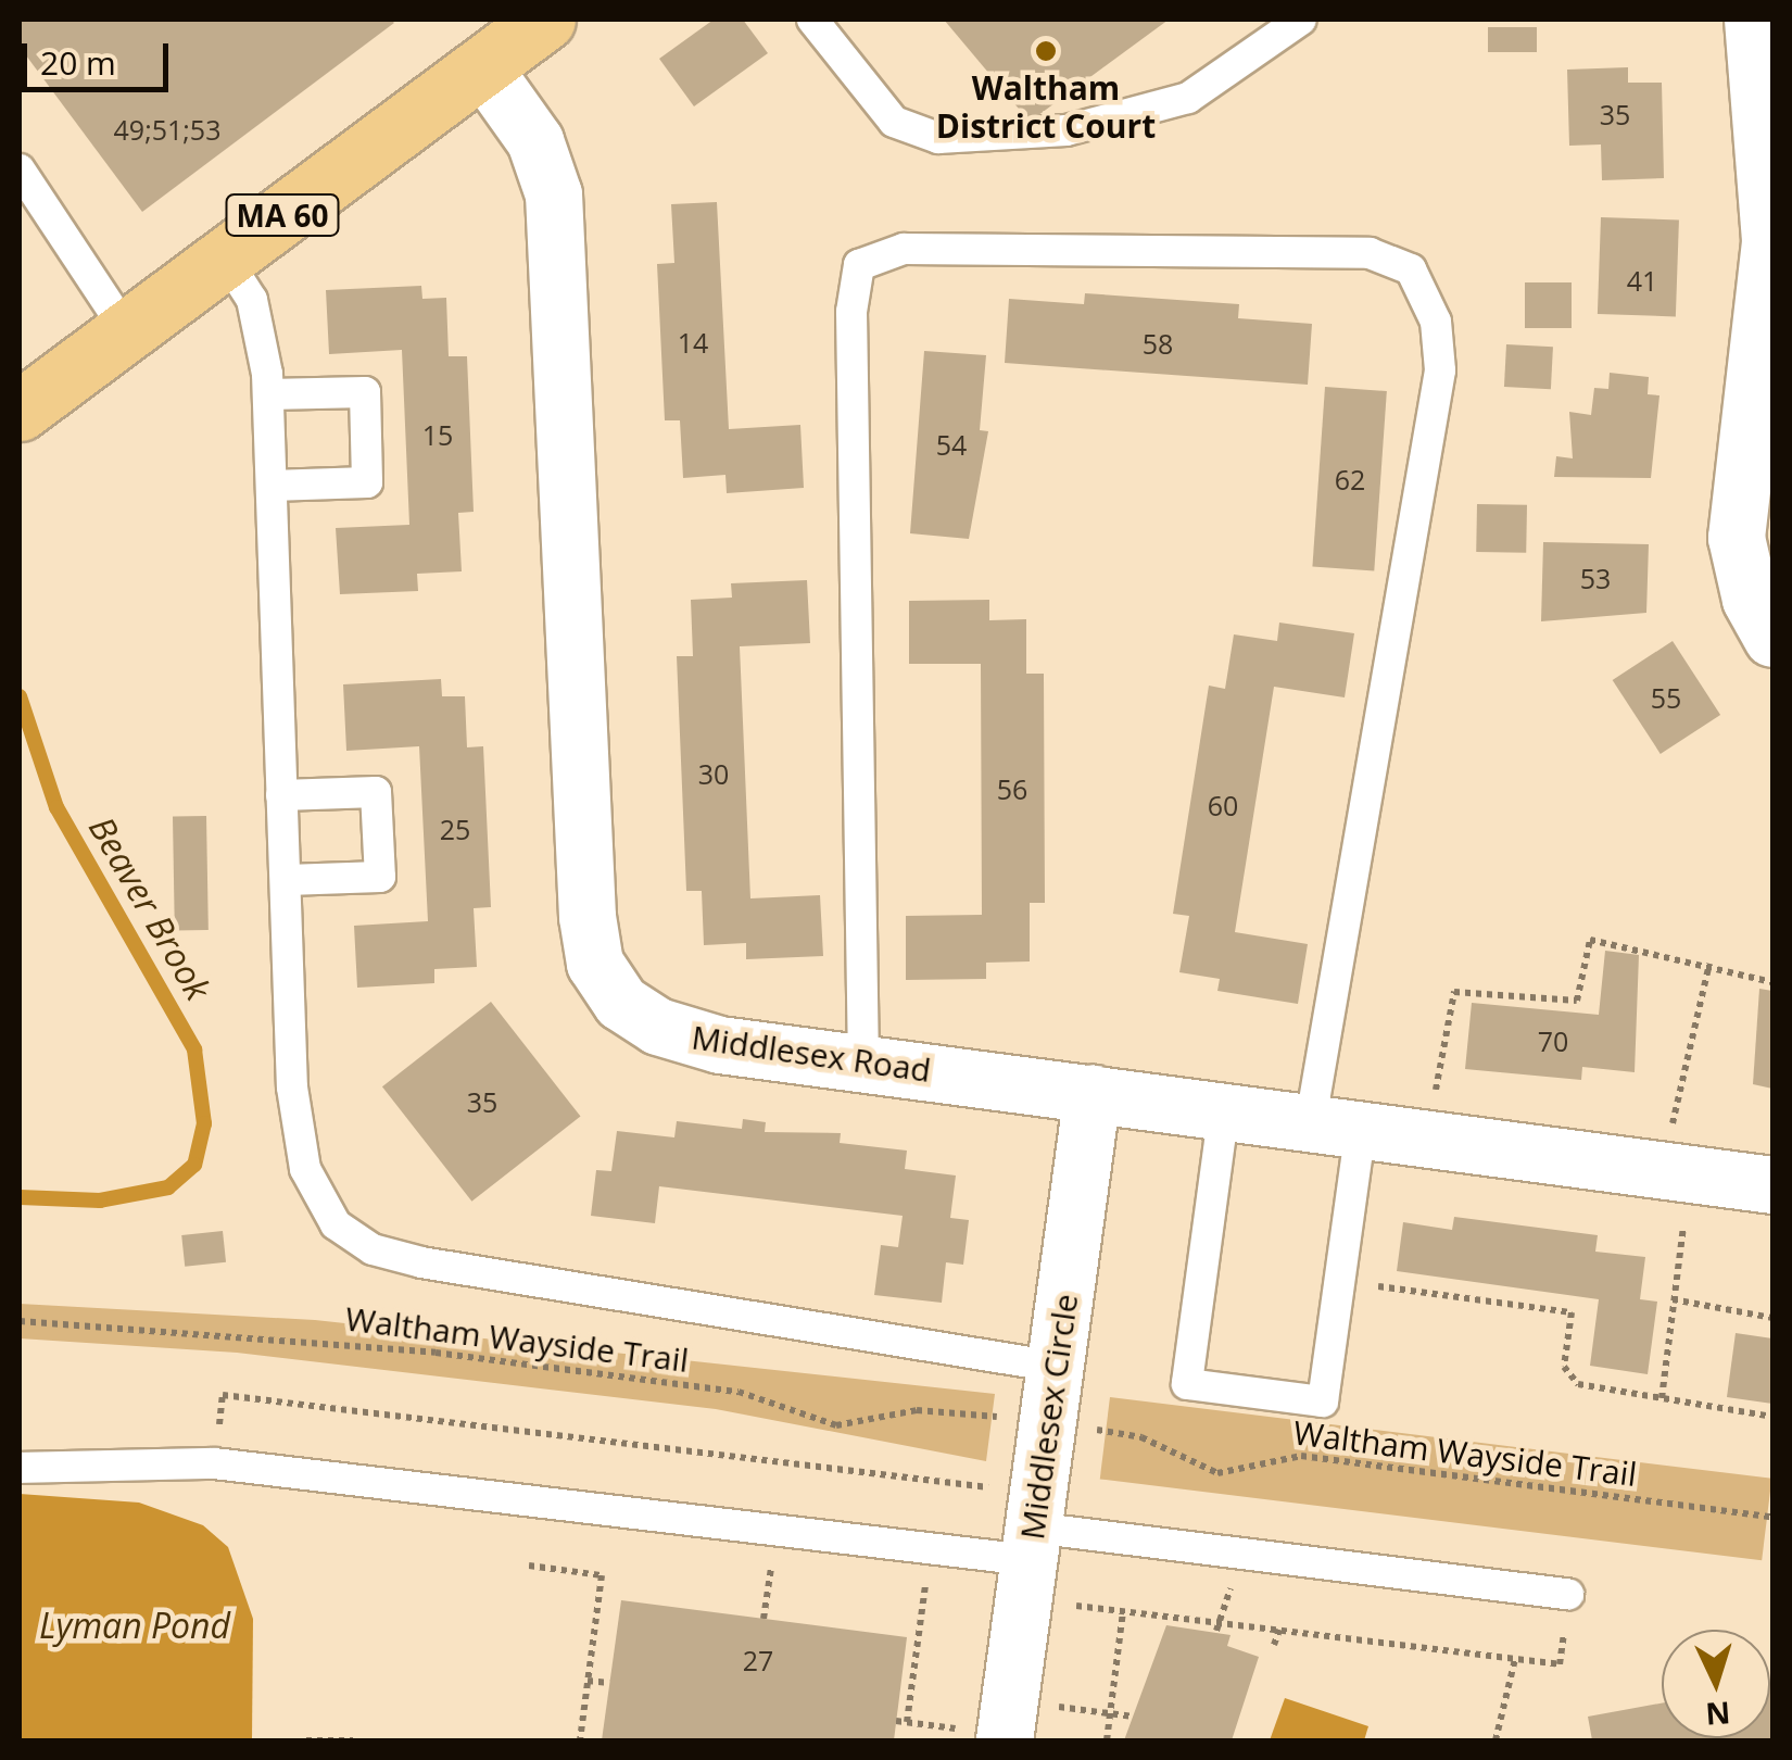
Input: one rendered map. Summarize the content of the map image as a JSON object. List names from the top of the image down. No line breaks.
{"streets":{"main road":["MA 60"],"street":["Middlesex Road","Middlesex Circle"],"path":["Waltham Wayside Trail"]},"crossings":[["MA 60","Middlesex Road"],["Middlesex Road","Middlesex Circle"]],"water":["Beaver Brook","Lyman Pond"],"places":["Waltham District Court"],"house_numbers":["35","49;51;53","41","14","58","15","54","62","53","55","30","56","60","25","70","35","27"],"scale_bar":"20 m","north":"bottom"}
